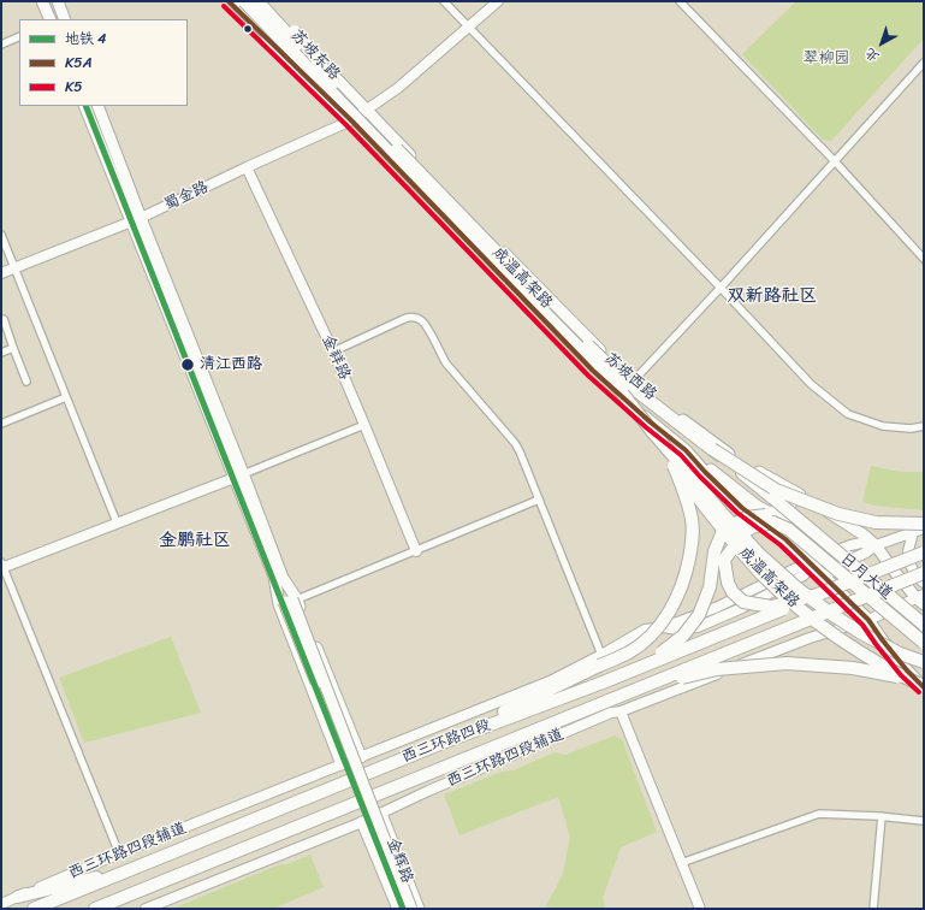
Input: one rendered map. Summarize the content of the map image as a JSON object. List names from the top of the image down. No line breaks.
{"streets":{"highway":["成温高架路","日月大道","西三环路四段"],"main road":["苏坡东路","蜀金路","金祥路","苏坡西路","西三环路四段辅道","金辉路"]},"crossings":[["苏坡东路","蜀金路"],["苏坡东路","苏坡西路"],["蜀金路","金祥路"],["蜀金路","苏坡西路"],["成温高架路","苏坡西路"],["成温高架路","日月大道"],["苏坡西路","西三环路四段辅道"],["西三环路四段辅道","金辉路"]],"districts":["双新路社区","金鹏社区"],"parks":["翠柳园"],"places":["清江西路"],"lines":["transit line K5A","transit line K5","metro line 4"],"legend":["地铁 4","K5A","K5"],"north":"bottom left"}
